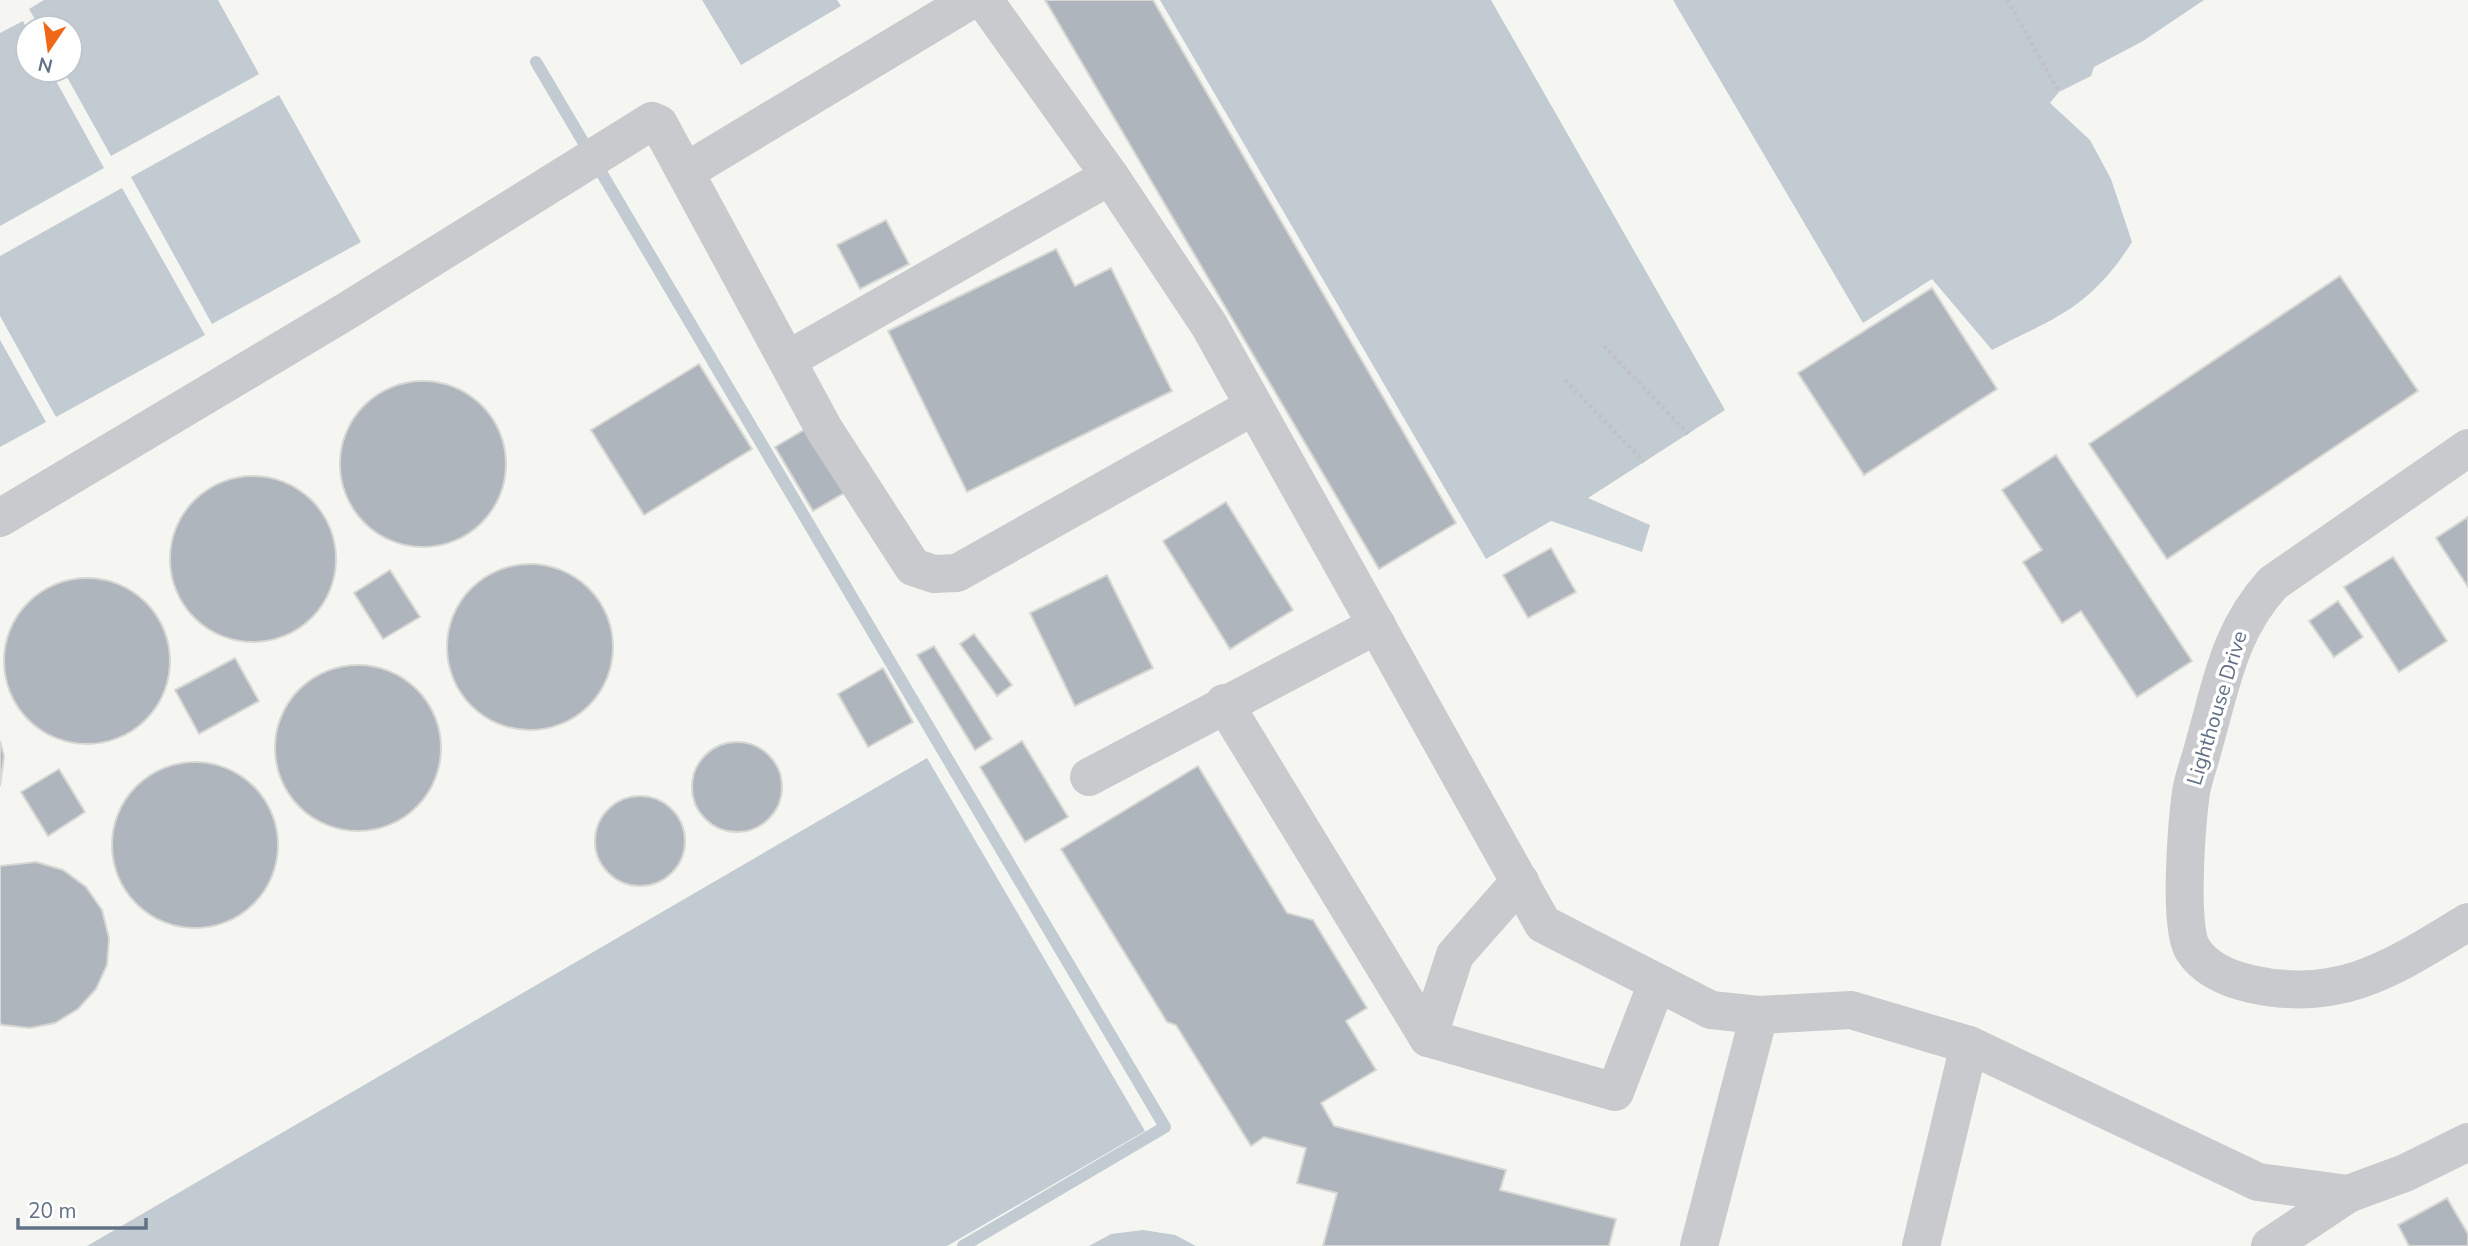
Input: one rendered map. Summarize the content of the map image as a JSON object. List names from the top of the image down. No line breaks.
{"streets":{"street":["Lighthouse Drive"]},"scale_bar":"20 m","north":"bottom"}
